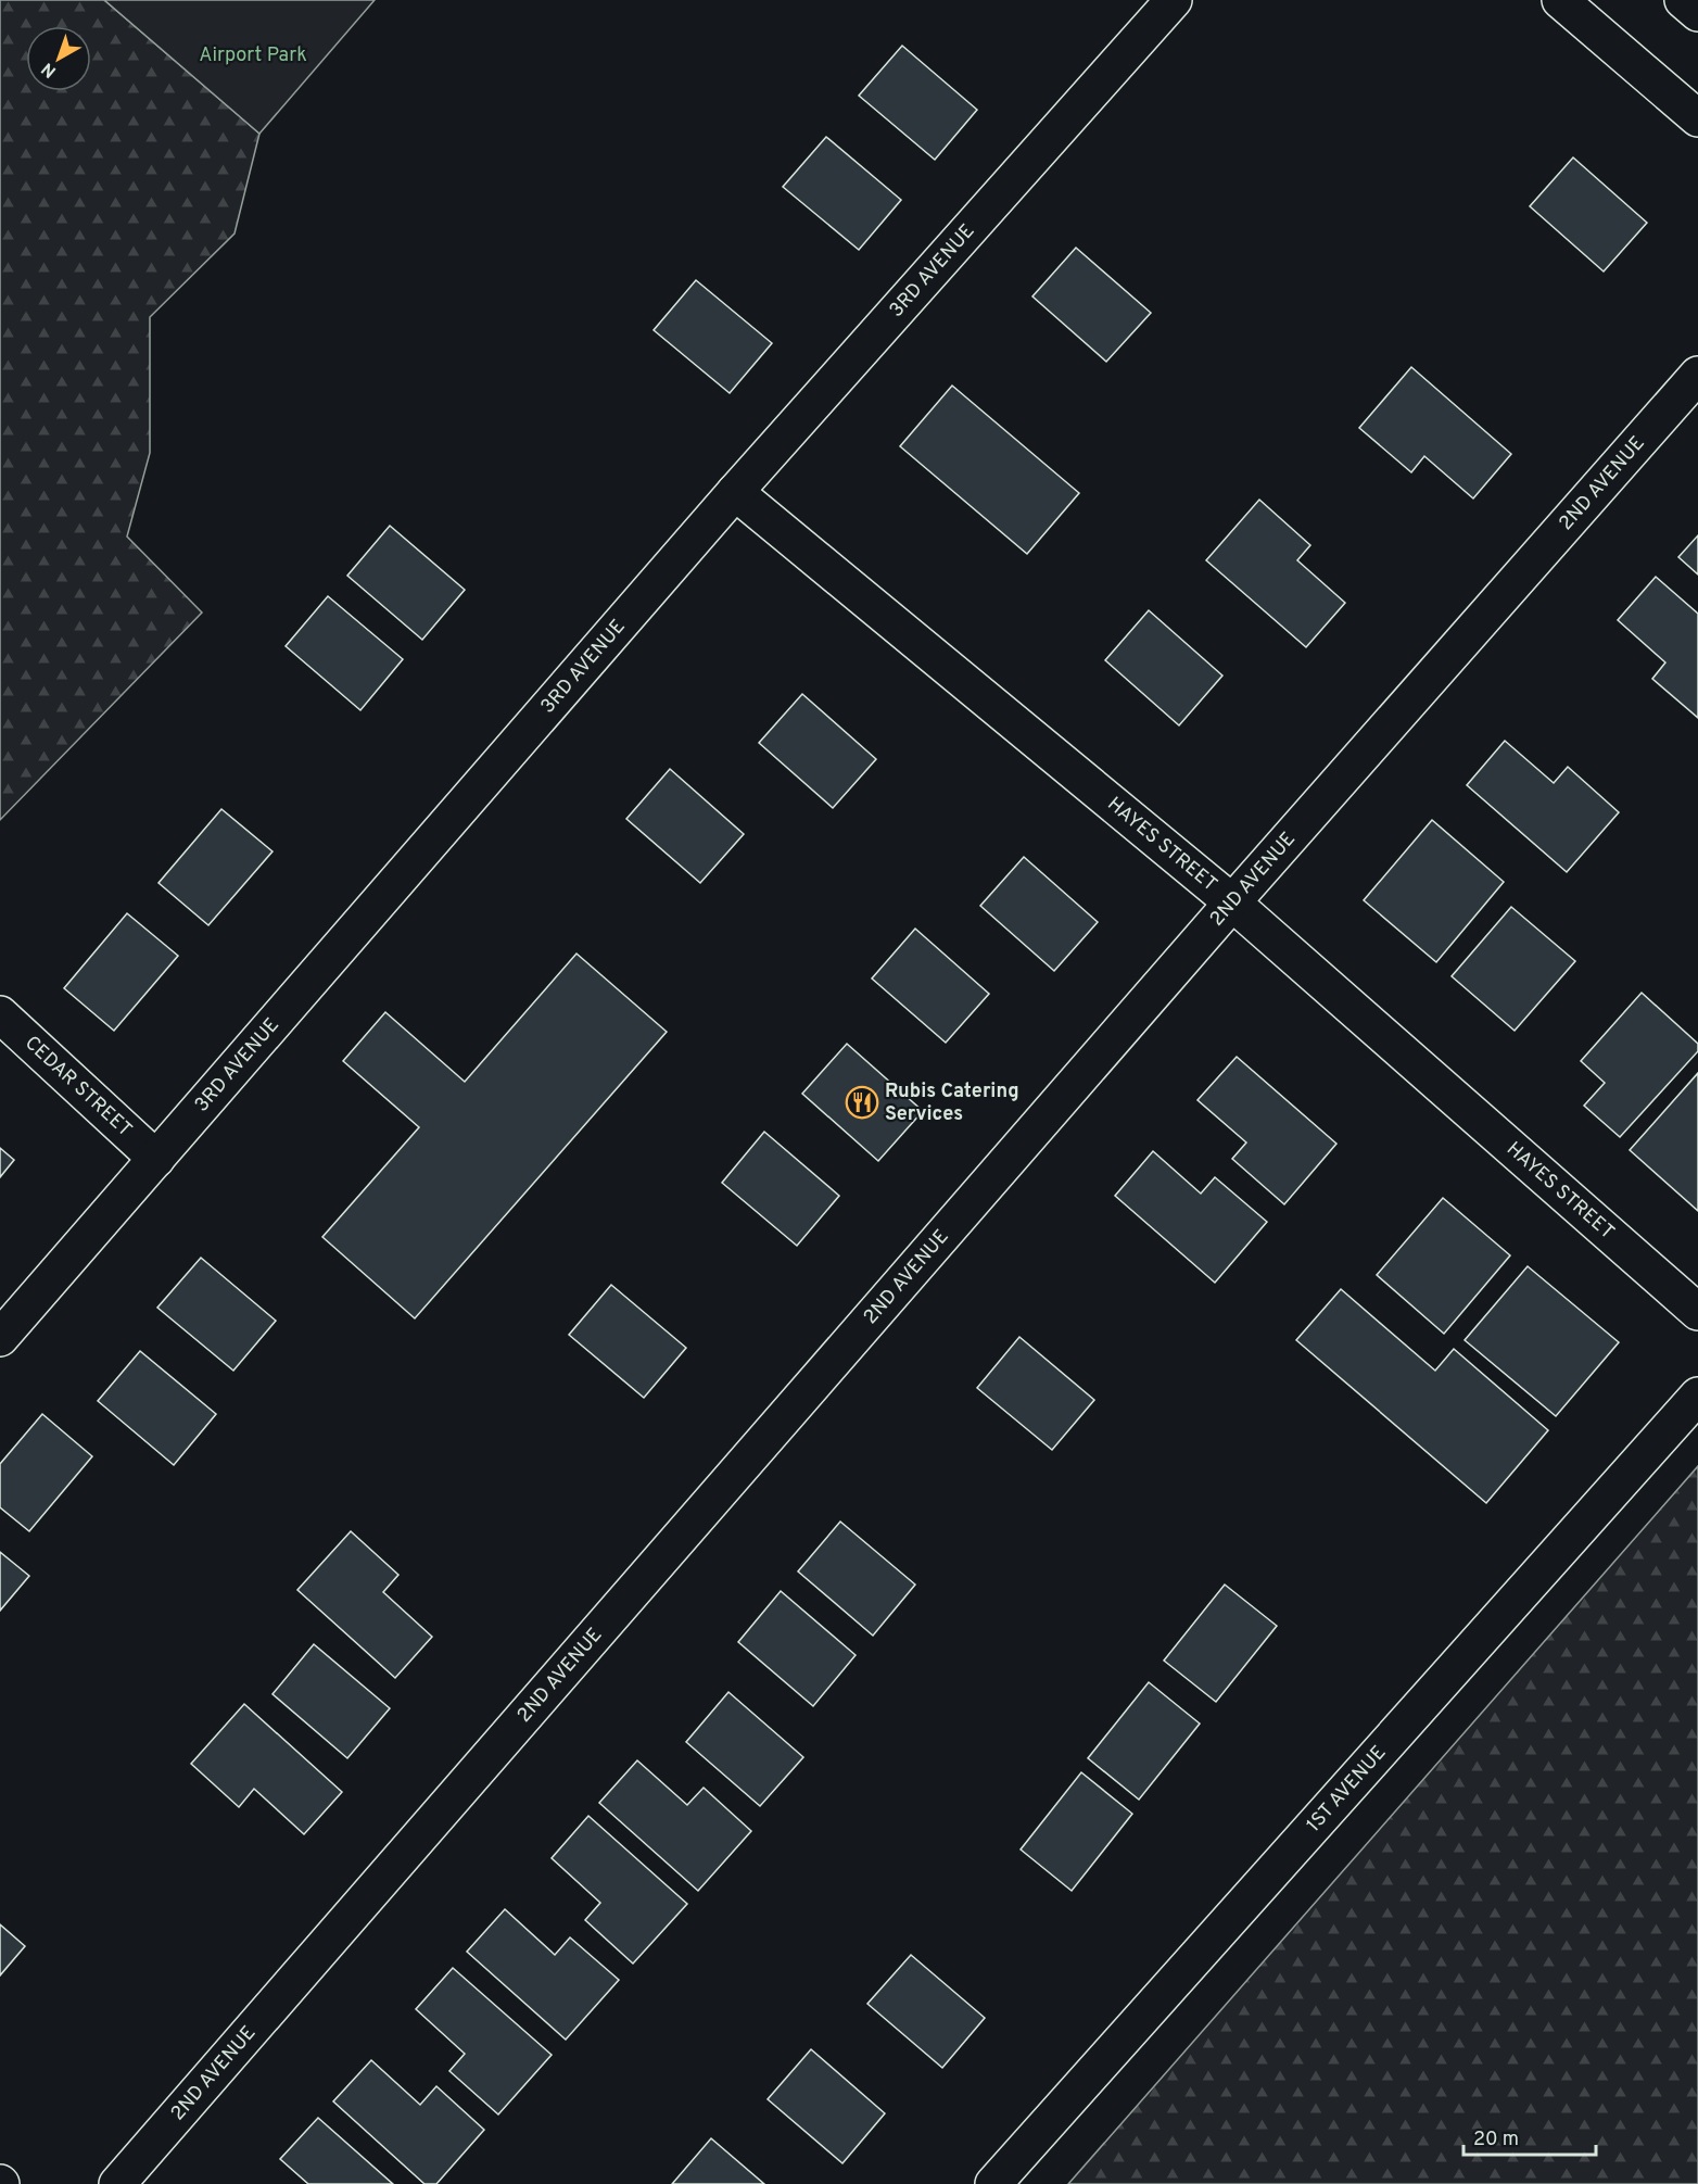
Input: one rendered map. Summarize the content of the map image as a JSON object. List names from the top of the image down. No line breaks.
{"streets":{"street":["3RD AVENUE","2ND AVENUE","HAYES STREET","CEDAR STREET","1ST AVENUE"]},"crossings":[["3RD AVENUE","HAYES STREET"],["3RD AVENUE","CEDAR STREET"],["2ND AVENUE","HAYES STREET"]],"parks":["Airport Park"],"places":{"restaurant":["Rubis Catering Services"]},"scale_bar":"20 m","north":"bottom left"}
